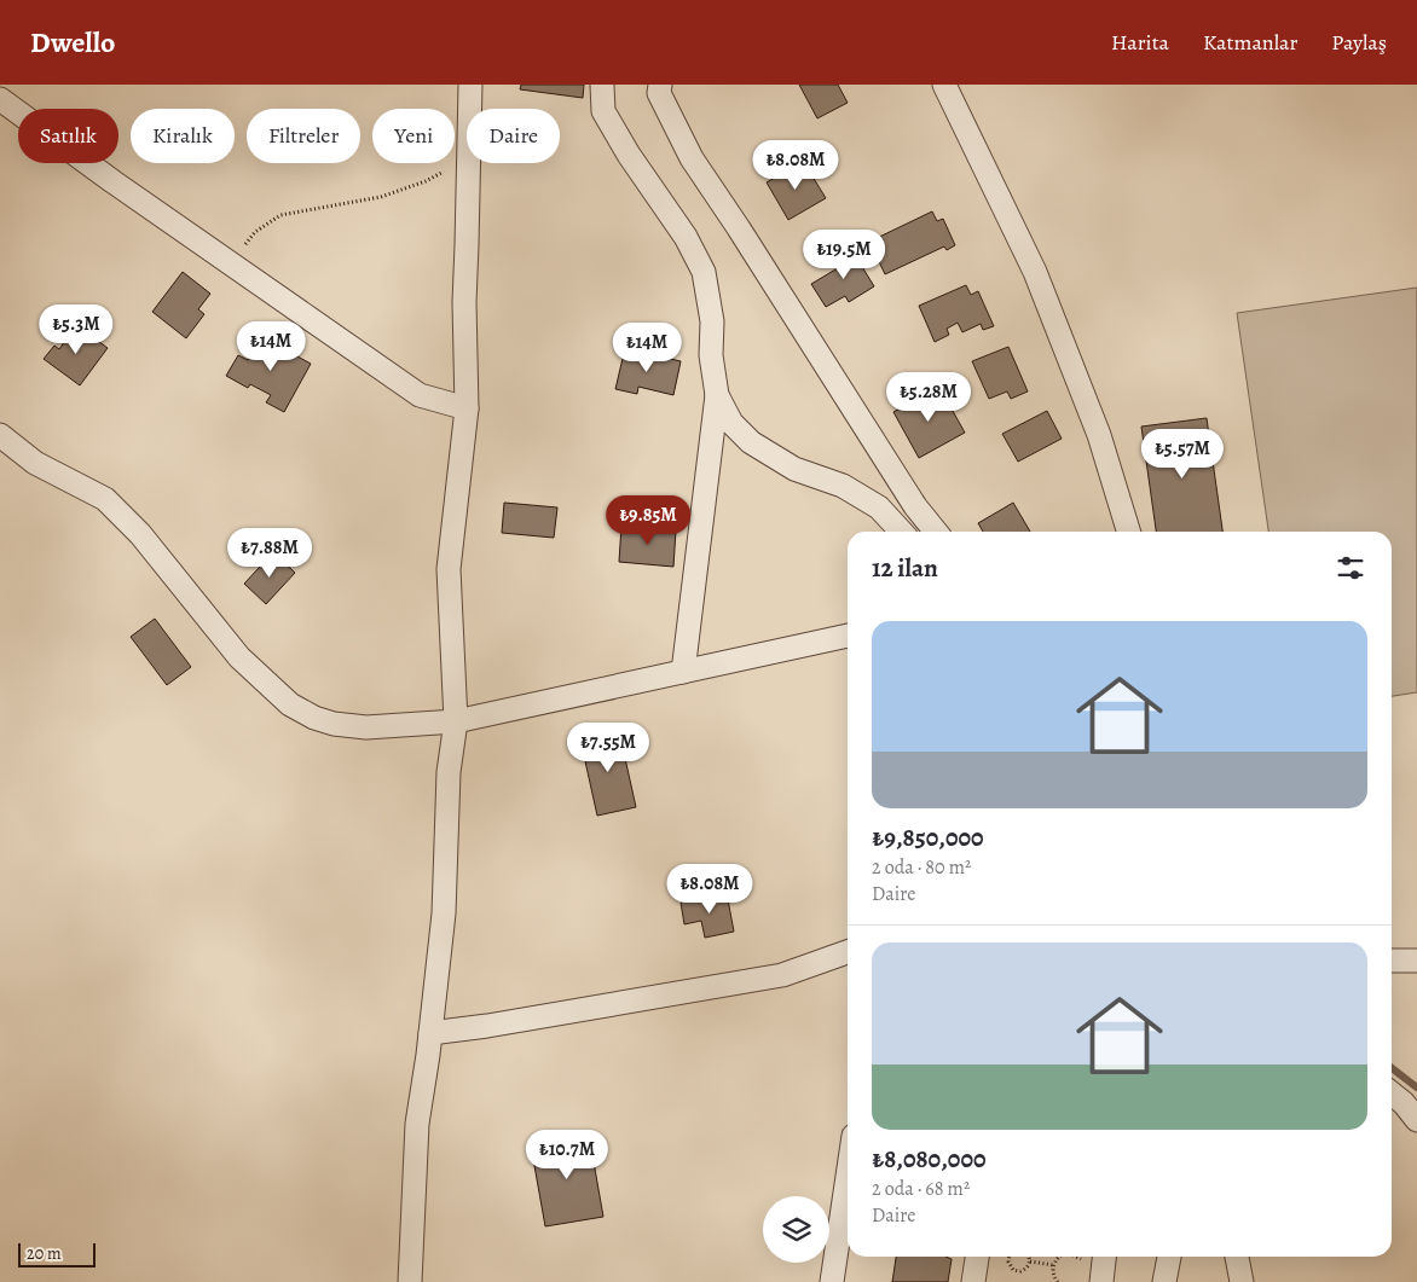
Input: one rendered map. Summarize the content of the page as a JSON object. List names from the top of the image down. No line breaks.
{"scale_bar":"20 m","page":{"header":"Dwello","nav":["Harita","Katmanlar","Paylaş"],"chip":["Satılık","Kiralık","Filtreler","Yeni","Daire"],"price":["₺8.08M","₺19.5M","₺5.3M","₺14M","₺14M","₺5.28M","₺5.57M","₺9.85M","₺7.88M","₺7.55M","₺8.08M","₺10.7M"],"heading":"12 ilan","list":[{"name":"₺9,850,000","note":"2 oda · 80 m² · Daire"},{"name":"₺8,080,000","note":"2 oda · 68 m² · Daire"}],"scale":"20 m"}}
